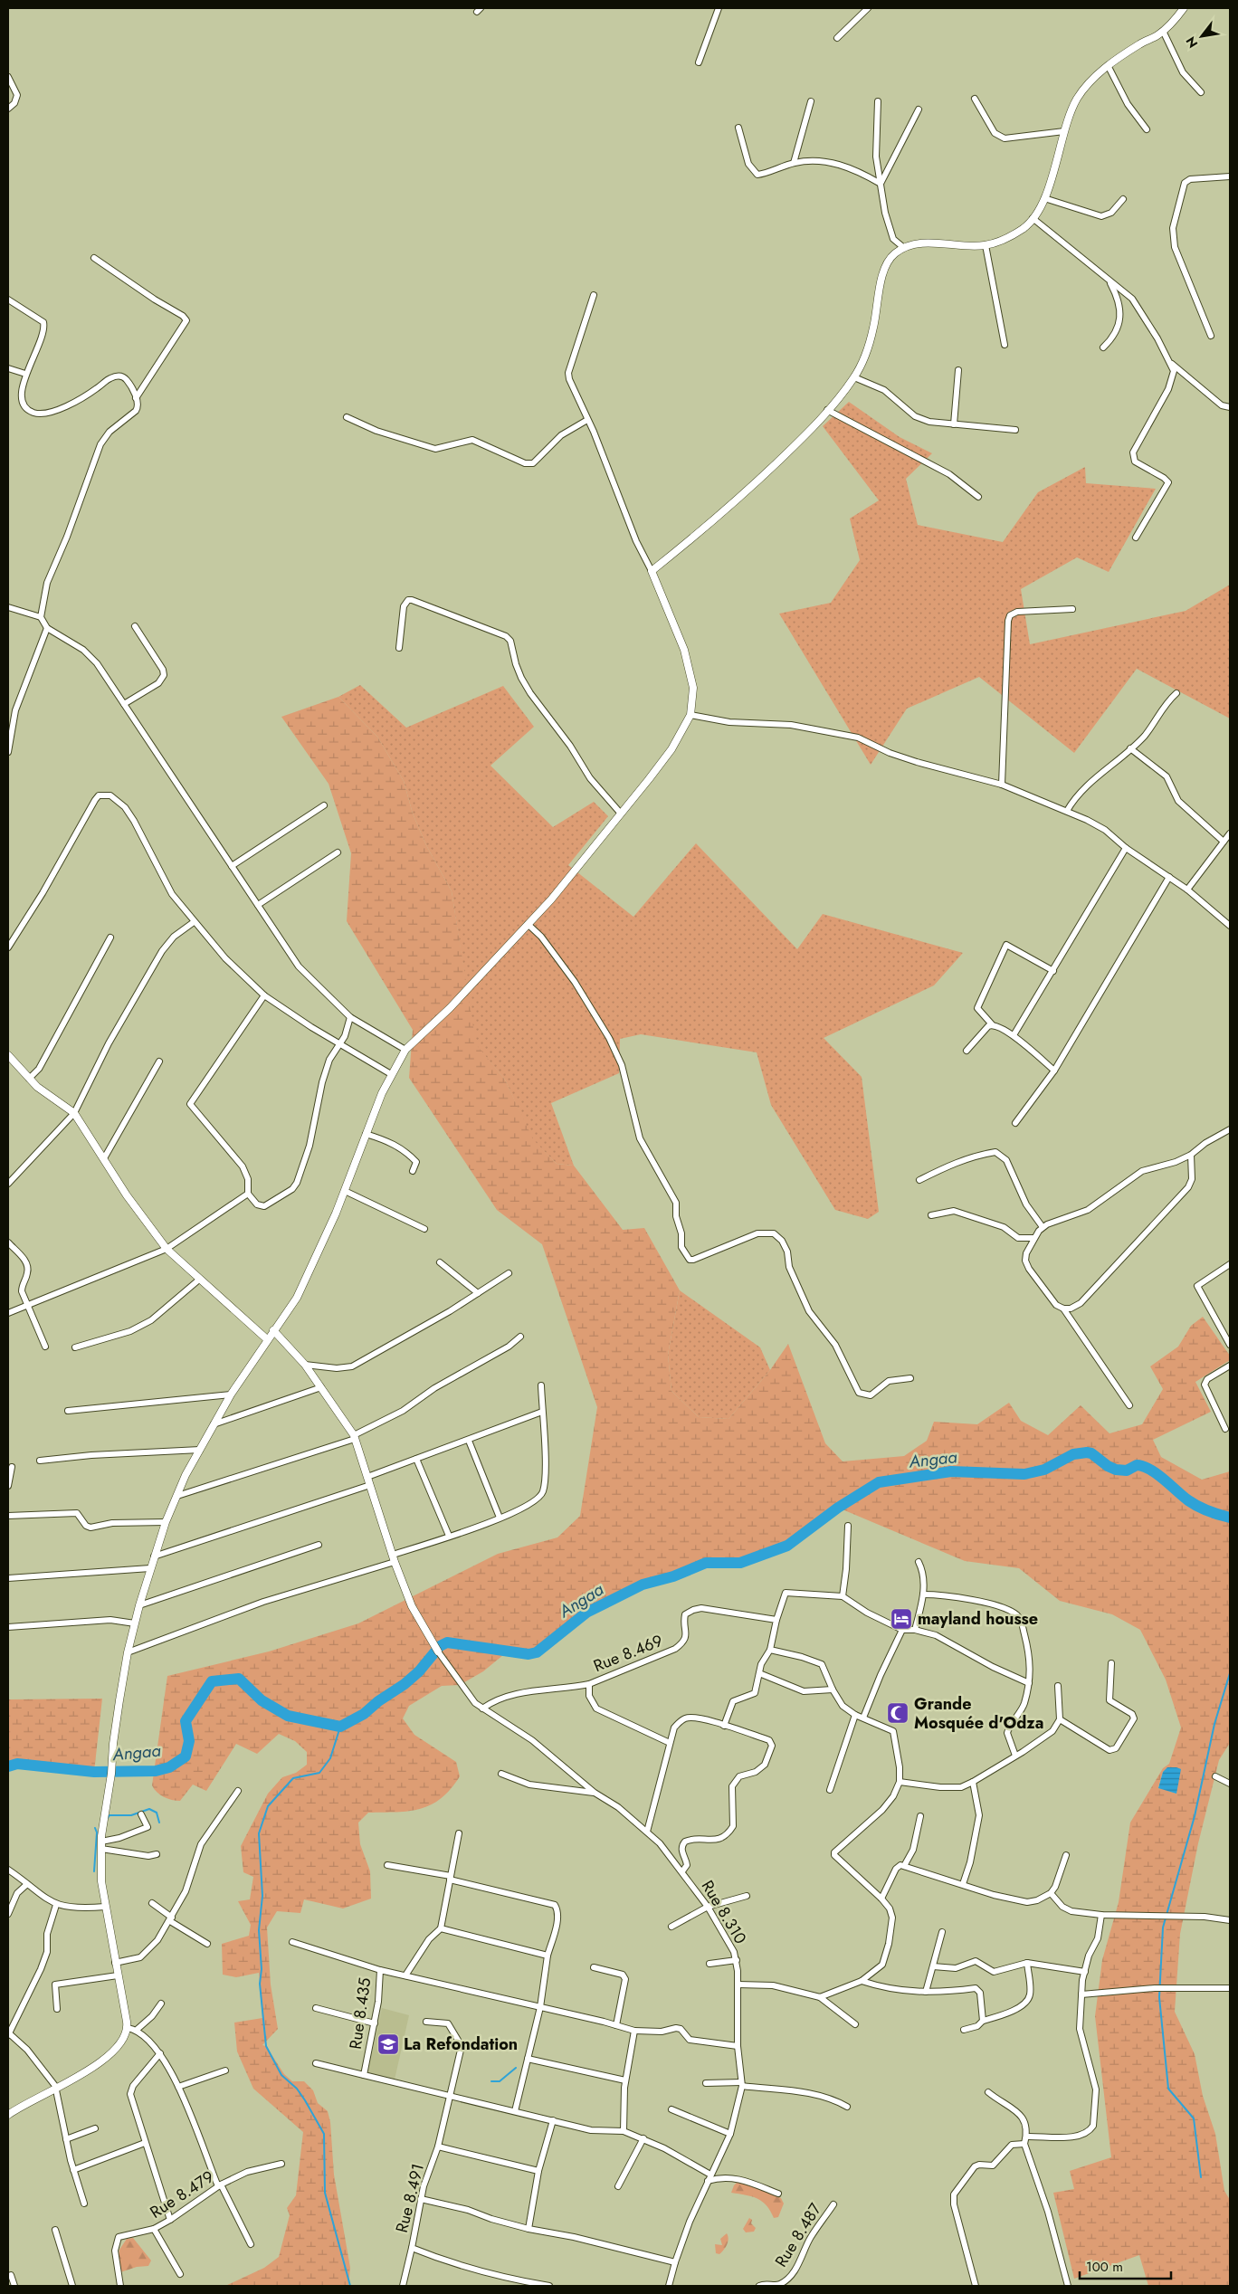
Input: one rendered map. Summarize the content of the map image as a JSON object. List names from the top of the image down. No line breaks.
{"streets":{"street":["Rue 8.469","Rue 8.310","Rue 8.435","Rue 8.479","Rue 8.491","Rue 8.487"]},"crossings":[["Rue 8.310","Rue 8.435"]],"water":["Angaa"],"places":{"hotel":["mayland housse"],"mosque":["Grande Mosquée d'Odza"],"school or university":["La Refondation"]},"scale_bar":"100 m","north":"bottom left"}
